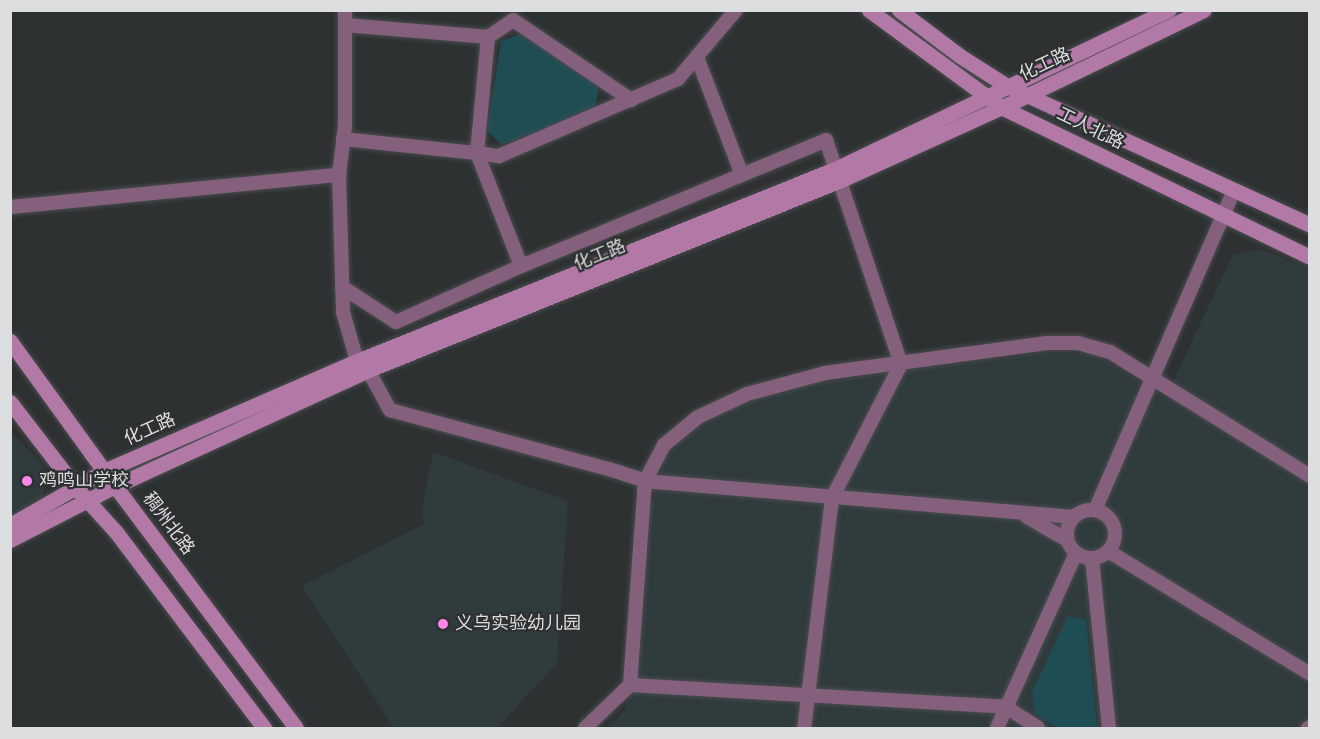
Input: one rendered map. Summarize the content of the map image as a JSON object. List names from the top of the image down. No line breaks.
{"streets":{"street":["化工路","工人北路","稠州北路"]},"crossings":[["化工路","工人北路"],["化工路","稠州北路"]],"places":["鸡鸣山学校","义乌实验幼儿园"]}
